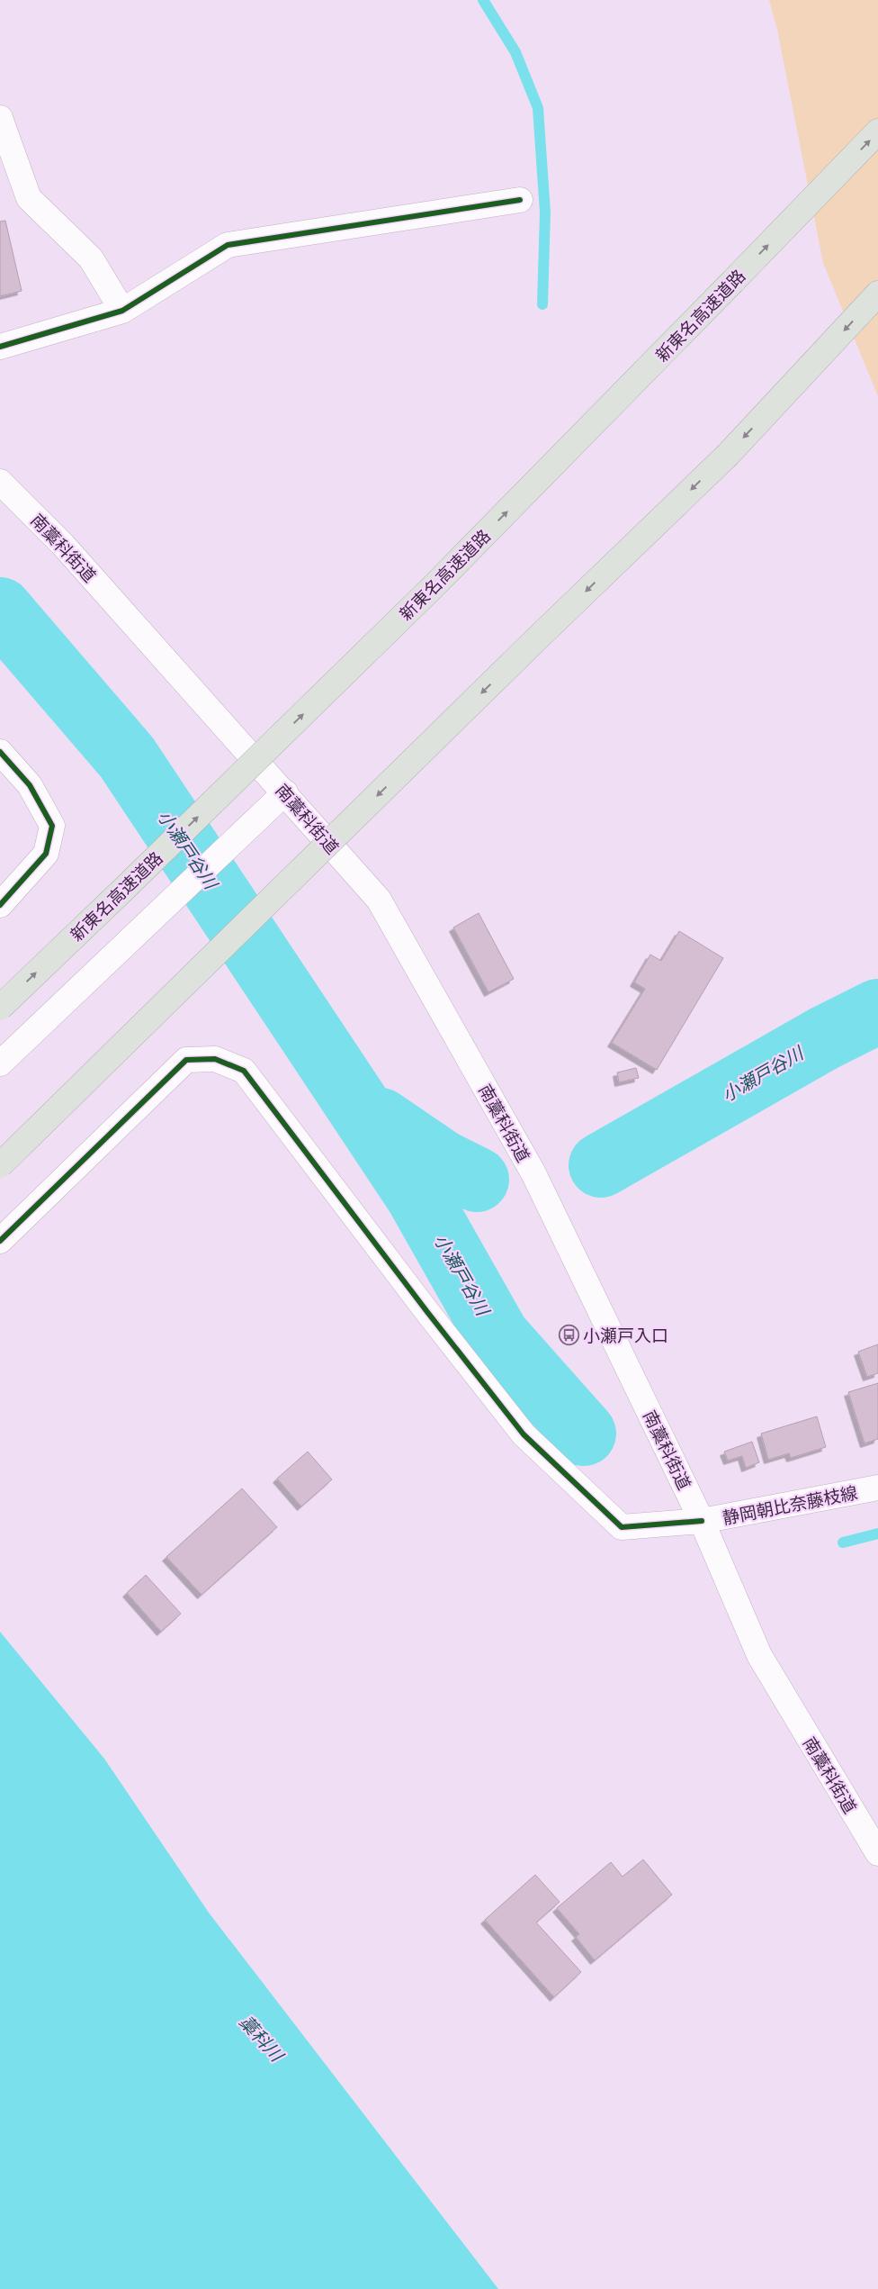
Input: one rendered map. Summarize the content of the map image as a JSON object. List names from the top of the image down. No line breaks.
{"streets":{"highway":["新東名高速道路"],"street":["南藁科街道","静岡朝比奈藤枝線"]},"crossings":[["南藁科街道","静岡朝比奈藤枝線"]],"water":["小瀬戸谷川","藁科川"],"places":{"bus stop":["小瀬戸入口"]}}
